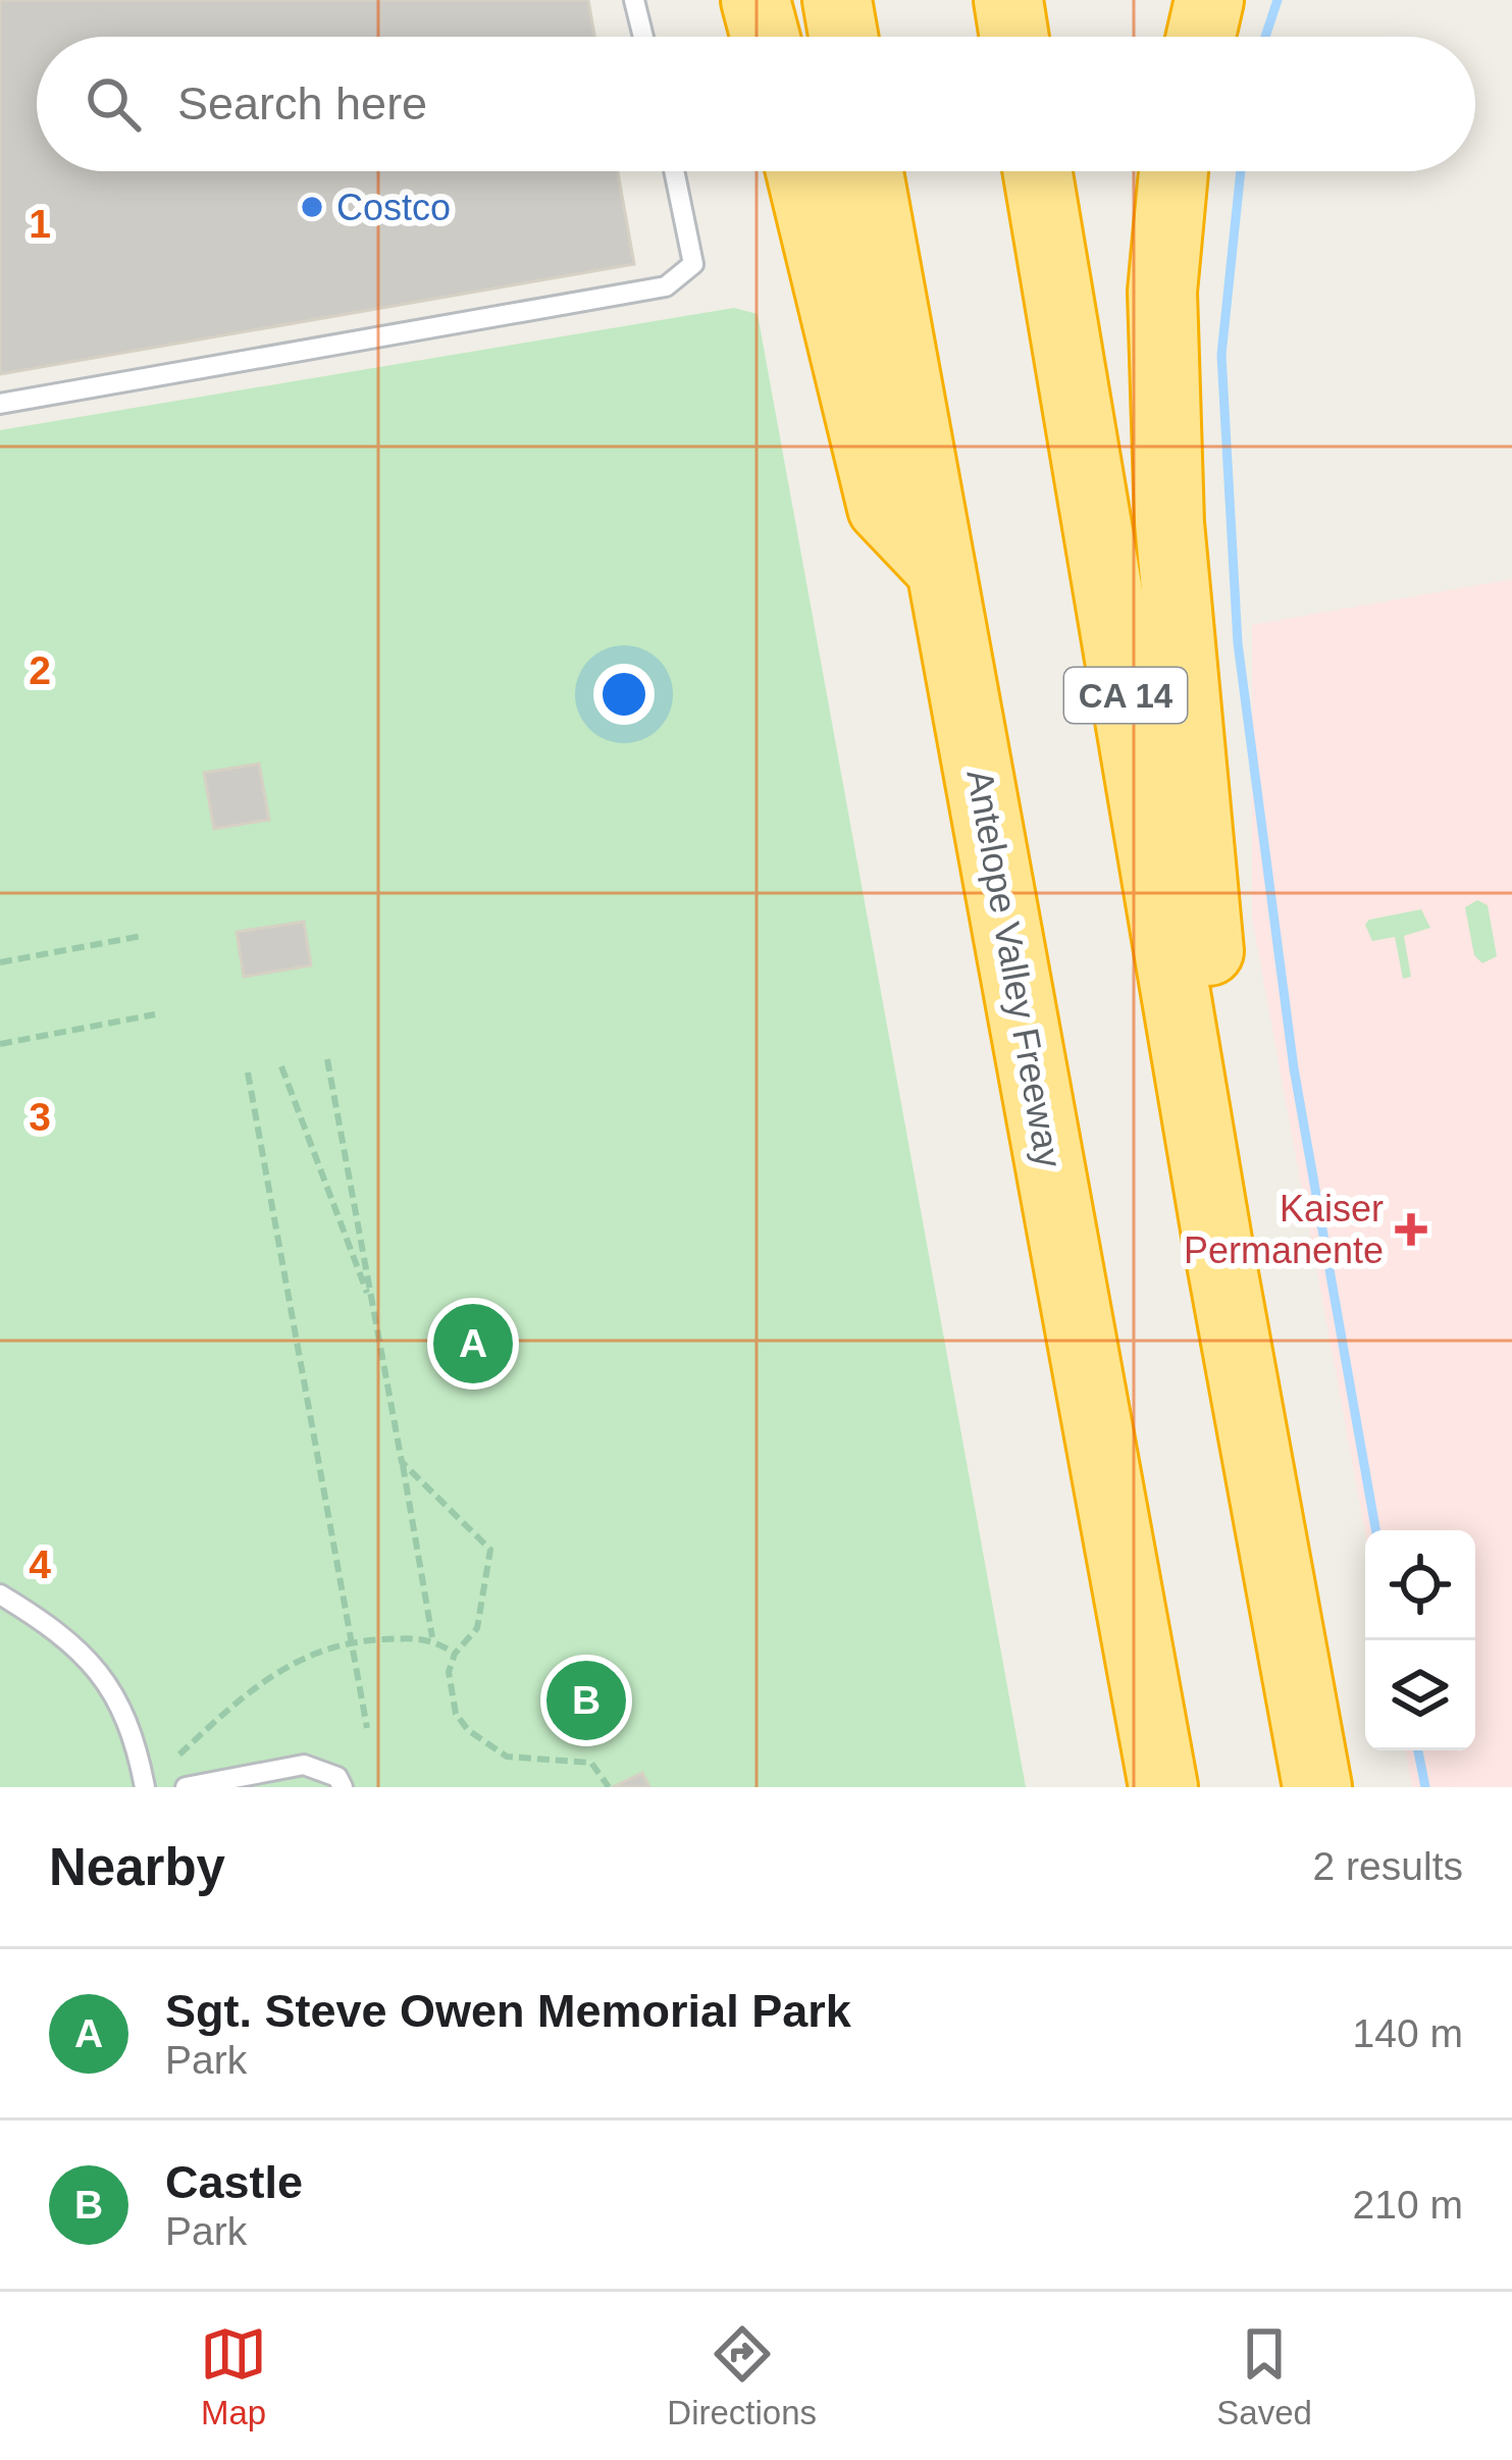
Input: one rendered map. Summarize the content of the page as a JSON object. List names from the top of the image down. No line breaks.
{"streets":{"highway":["CA 14","Antelope Valley Freeway"]},"places":{"other":["Costco"],"health":["Kaiser Permanente"]},"page":{"search":"Search here","pins":["A","B"],"heading":["Nearby","2 results"],"list":[{"mark":"A","name":"Sgt. Steve Owen Memorial Park","note":"Park","value":"140 m"},{"mark":"B","name":"Castle","note":"Park","value":"210 m"}],"nav":["Map","Directions","Saved"]},"grid":{"rows":["1","2","3","4"]}}
